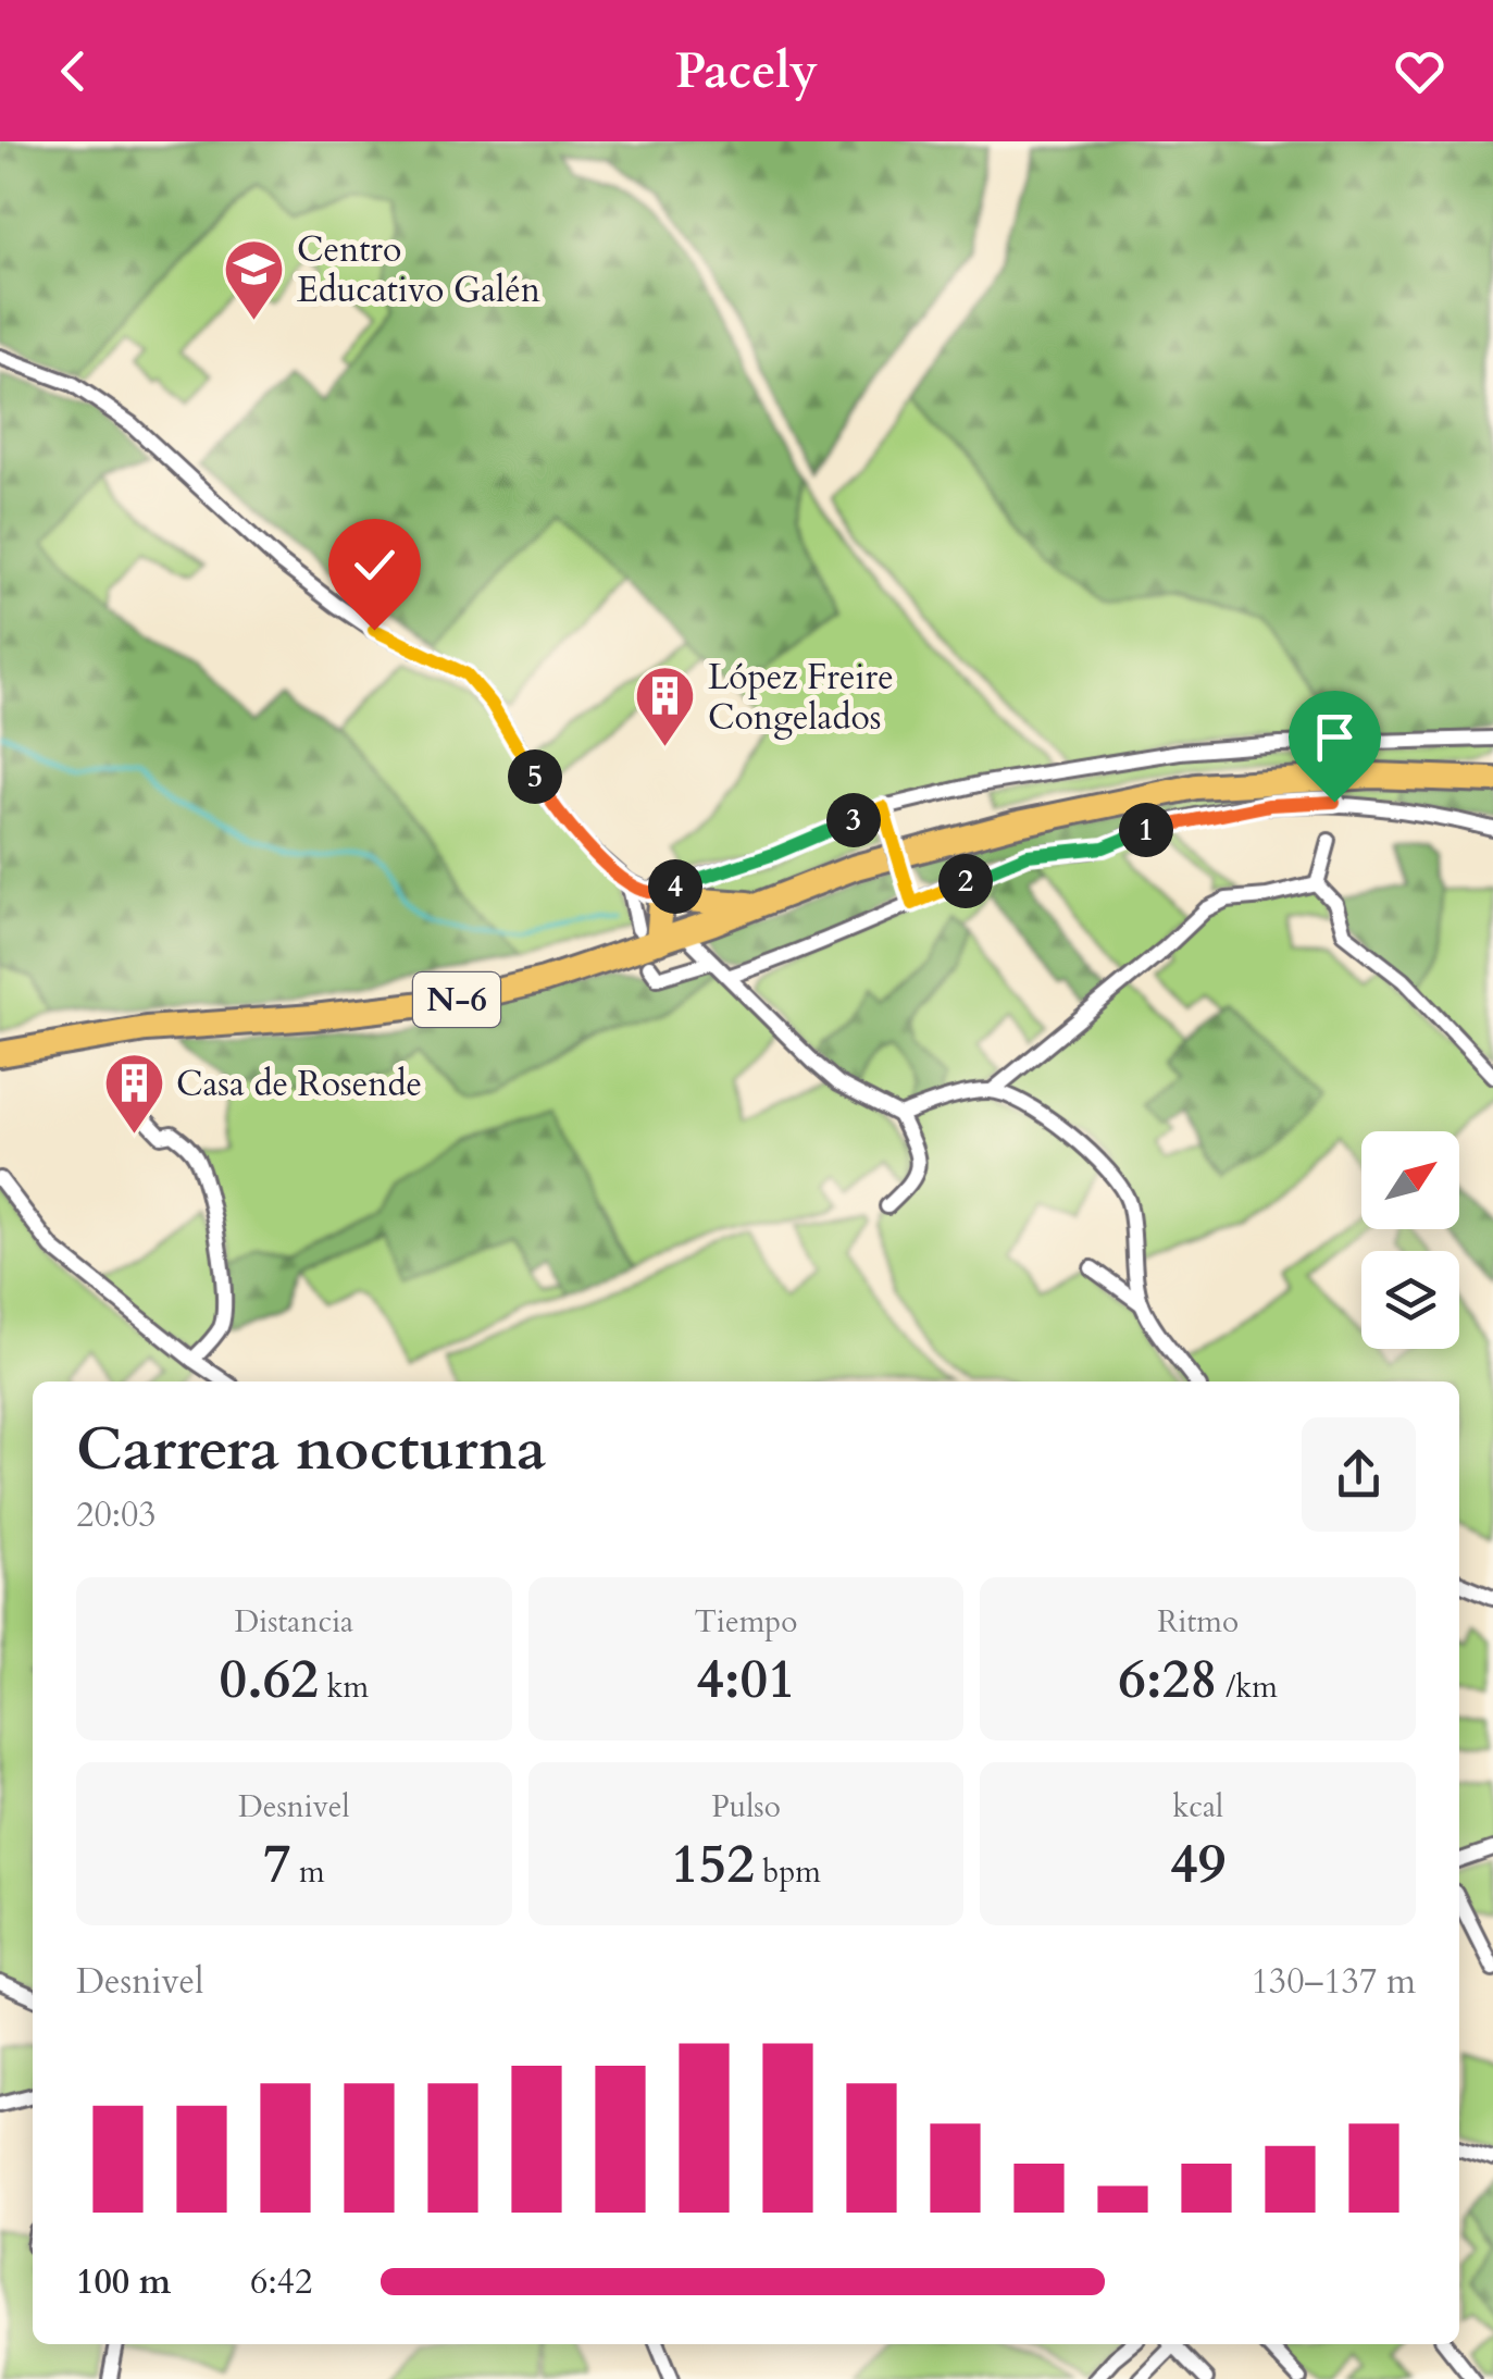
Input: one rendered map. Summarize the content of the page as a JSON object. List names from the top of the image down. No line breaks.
{"streets":{"highway":["N-6"]},"places":{"school or university":["Centro Educativo Galén"],"building":["López Freire Congelados","Casa de Rosende"]},"north":"top right","page":{"header":"Pacely","pins":["5","3","1","2","4"],"heading":["Carrera nocturna","20:03"],"stats":[["Distancia","0.62 km"],["Tiempo","4:01"],["Ritmo","6:28 /km"],["Desnivel","7 m"],["Pulso","152 bpm"],["kcal","49"]],"chart":["Desnivel","130–137 m"],"list":[{"name":"100 m","note":"6:42"}]}}
